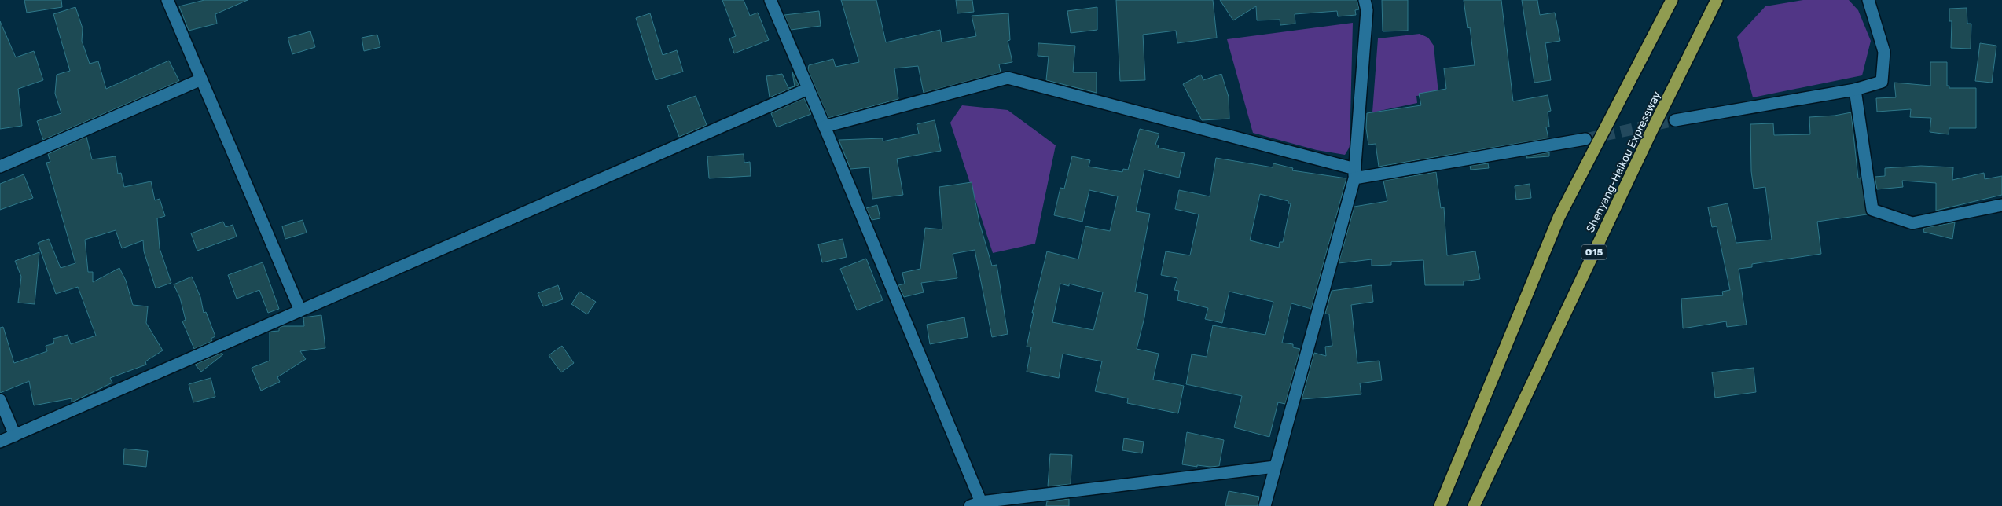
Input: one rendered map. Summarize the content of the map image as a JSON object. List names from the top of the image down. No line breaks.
{"streets":{"highway":["Shenyang-Haikou Expressway","G15"]}}
